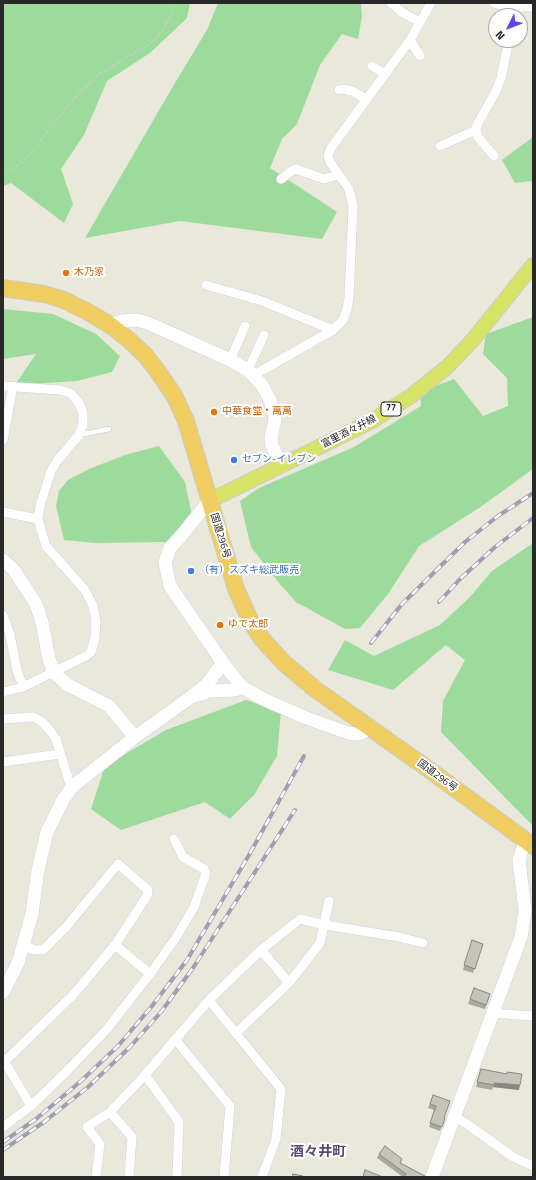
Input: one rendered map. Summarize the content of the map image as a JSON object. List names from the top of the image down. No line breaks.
{"streets":{"highway":["国道296号"],"main road":["77","富里酒々井線"]},"crossings":[["富里酒々井線","国道296号"]],"districts":["酒々井町"],"places":["木乃家","中華食堂・萬萬","セブン-イレブン","（有）スズキ総武販売","ゆで太郎"],"north":"bottom left"}
